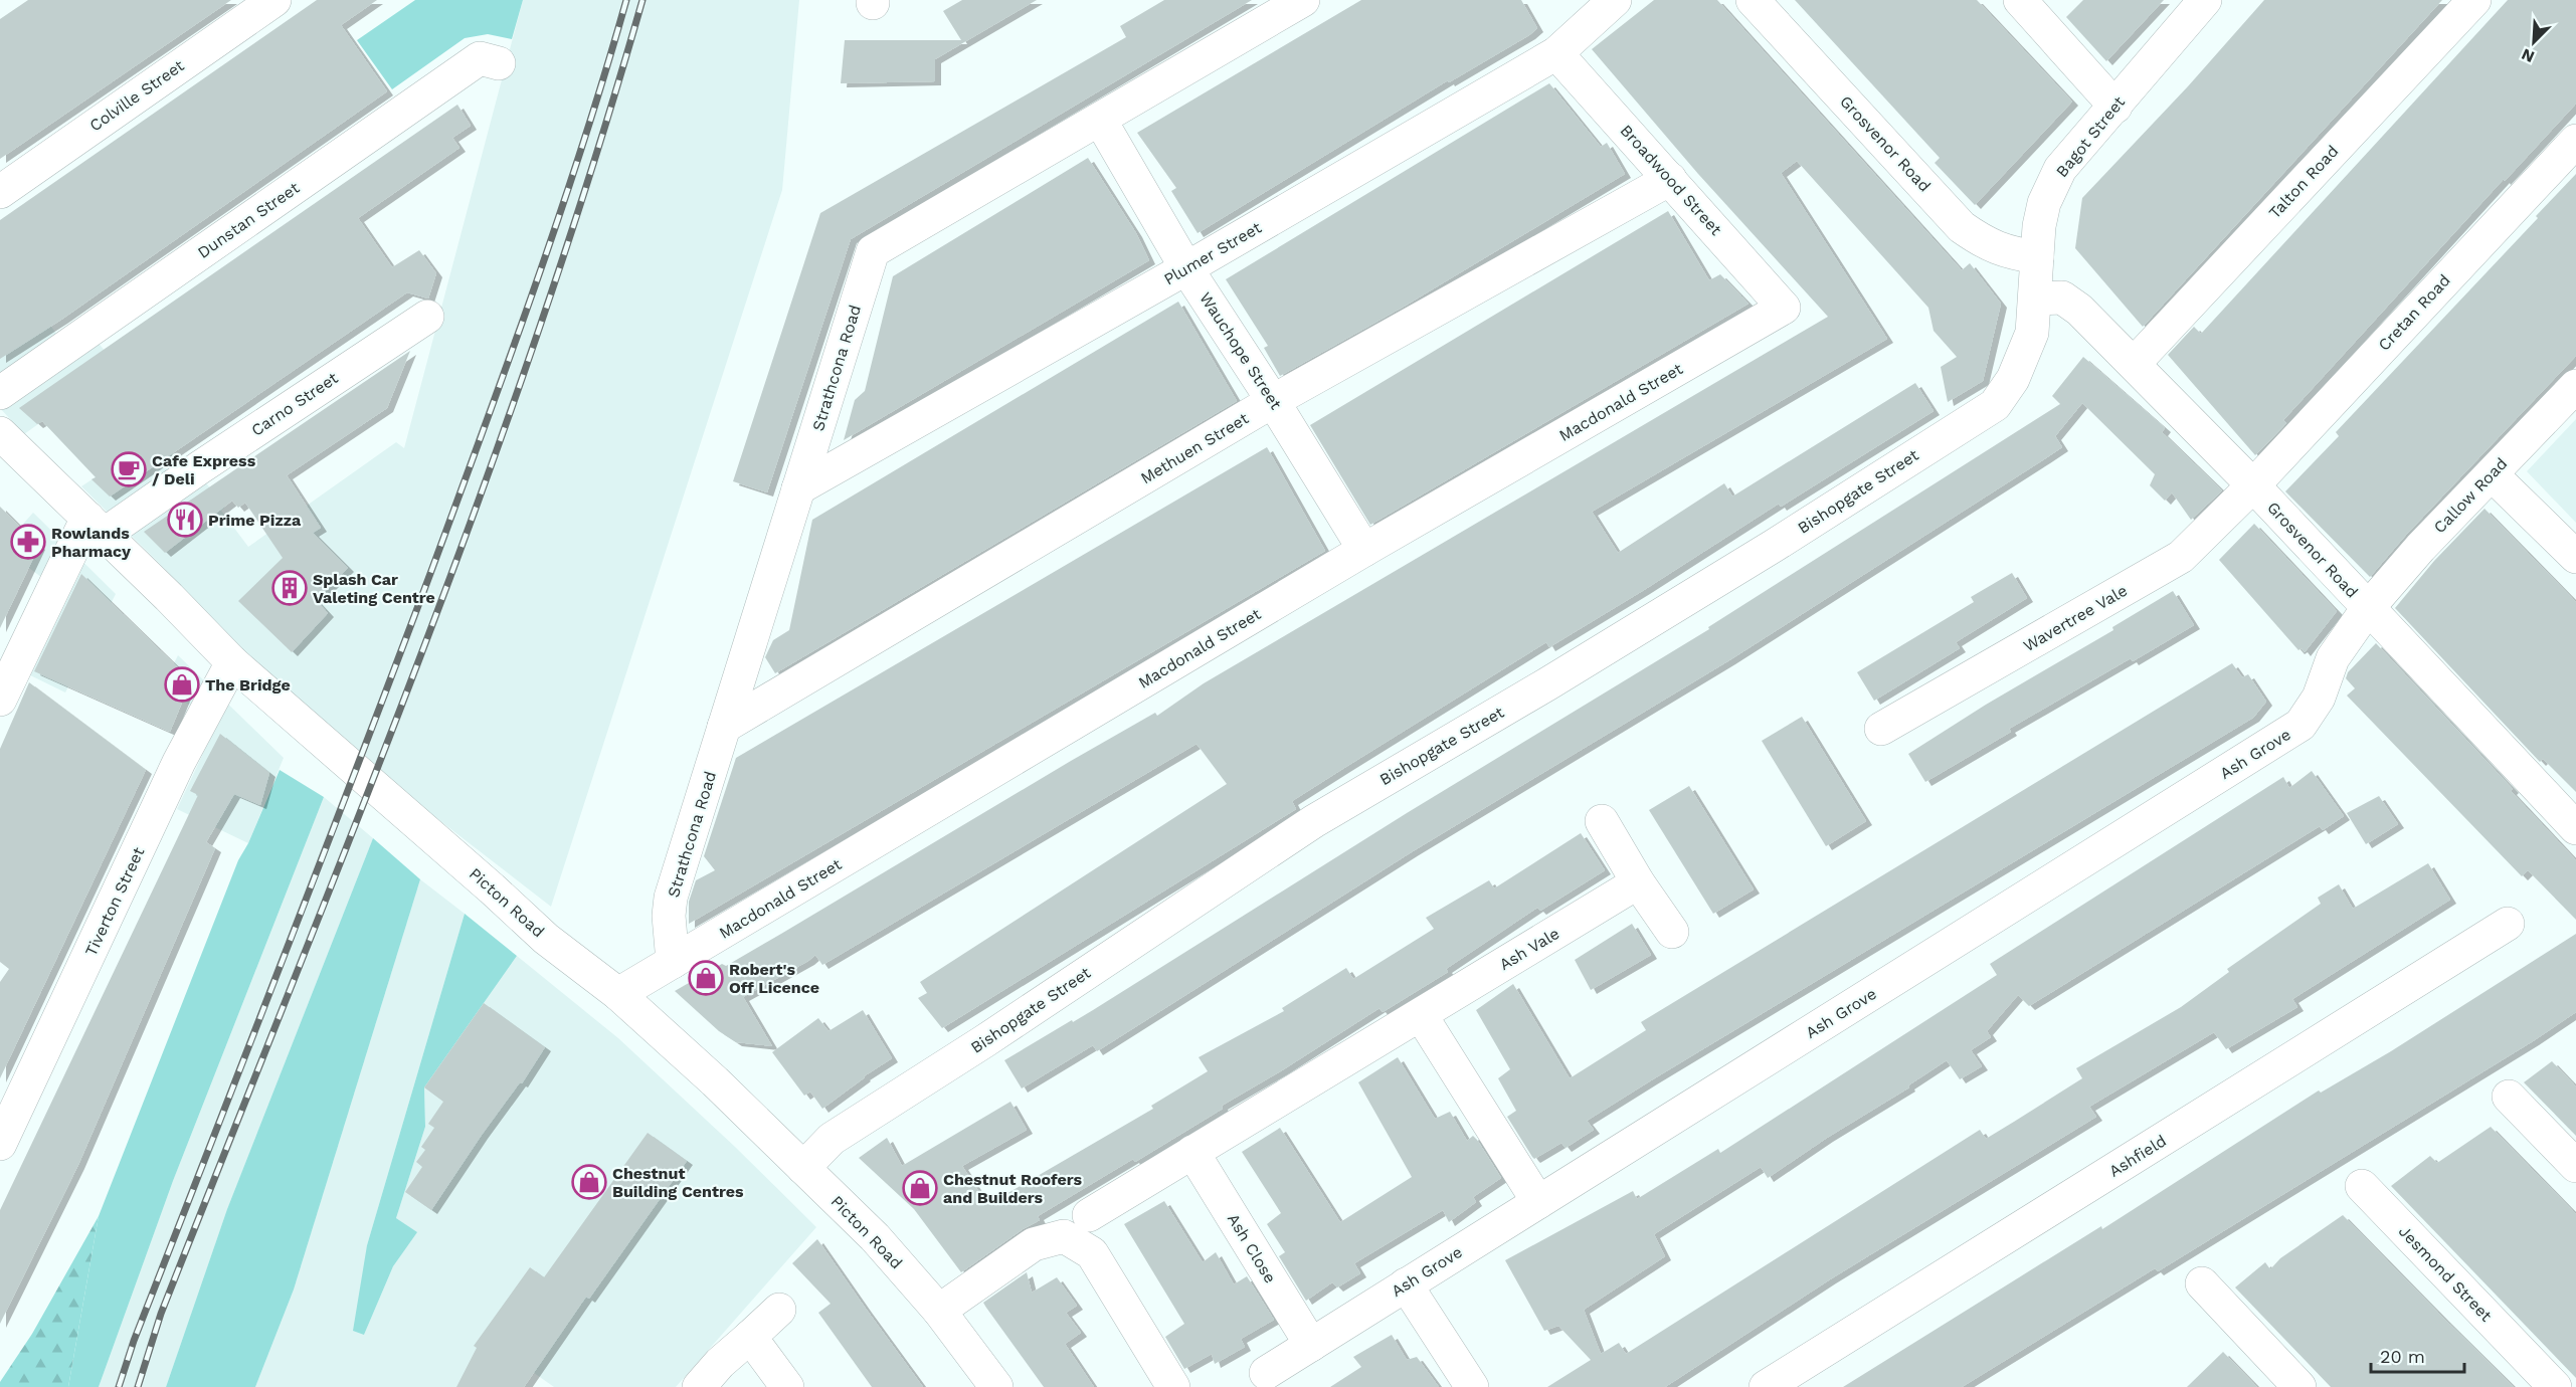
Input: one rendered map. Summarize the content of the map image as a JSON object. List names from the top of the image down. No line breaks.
{"streets":{"street":["Colville Street","Bagot Street","Grosvenor Road","Broadwood Street","Talton Road","Dunstan Street","Plumer Street","Cretan Road","Wauchope Street","Strathcona Road","Macdonald Street","Carno Street","Methuen Street","Bishopgate Street","Callow Road","Wavertree Vale","Ash Grove","Tiverton Street","Picton Road","Ash Vale","Ashfield","Ash Close","Jesmond Street"]},"crossings":[["Bagot Street","Grosvenor Road"],["Bagot Street","Bishopgate Street"],["Grosvenor Road","Talton Road"],["Grosvenor Road","Cretan Road"],["Grosvenor Road","Bishopgate Street"],["Grosvenor Road","Callow Road"],["Grosvenor Road","Wavertree Vale"],["Grosvenor Road","Ash Grove"],["Broadwood Street","Plumer Street"],["Broadwood Street","Macdonald Street"],["Broadwood Street","Methuen Street"],["Plumer Street","Wauchope Street"],["Plumer Street","Strathcona Road"],["Cretan Road","Wavertree Vale"],["Wauchope Street","Strathcona Road"],["Wauchope Street","Macdonald Street"],["Wauchope Street","Methuen Street"],["Strathcona Road","Macdonald Street"],["Strathcona Road","Methuen Street"],["Macdonald Street","Picton Road"],["Carno Street","Picton Road"],["Bishopgate Street","Picton Road"],["Callow Road","Ash Grove"],["Ash Grove","Ash Close"],["Tiverton Street","Picton Road"],["Ash Vale","Ash Close"]],"places":{"cafe":["Cafe Express / Deli"],"restaurant":["Prime Pizza"],"pharmacy":["Rowlands Pharmacy"],"building":["Splash Car Valeting Centre"],"shop":["The Bridge","Robert's Off Licence","Chestnut Building Centres","Chestnut Roofers and Builders"]},"scale_bar":"20 m","north":"bottom left"}
